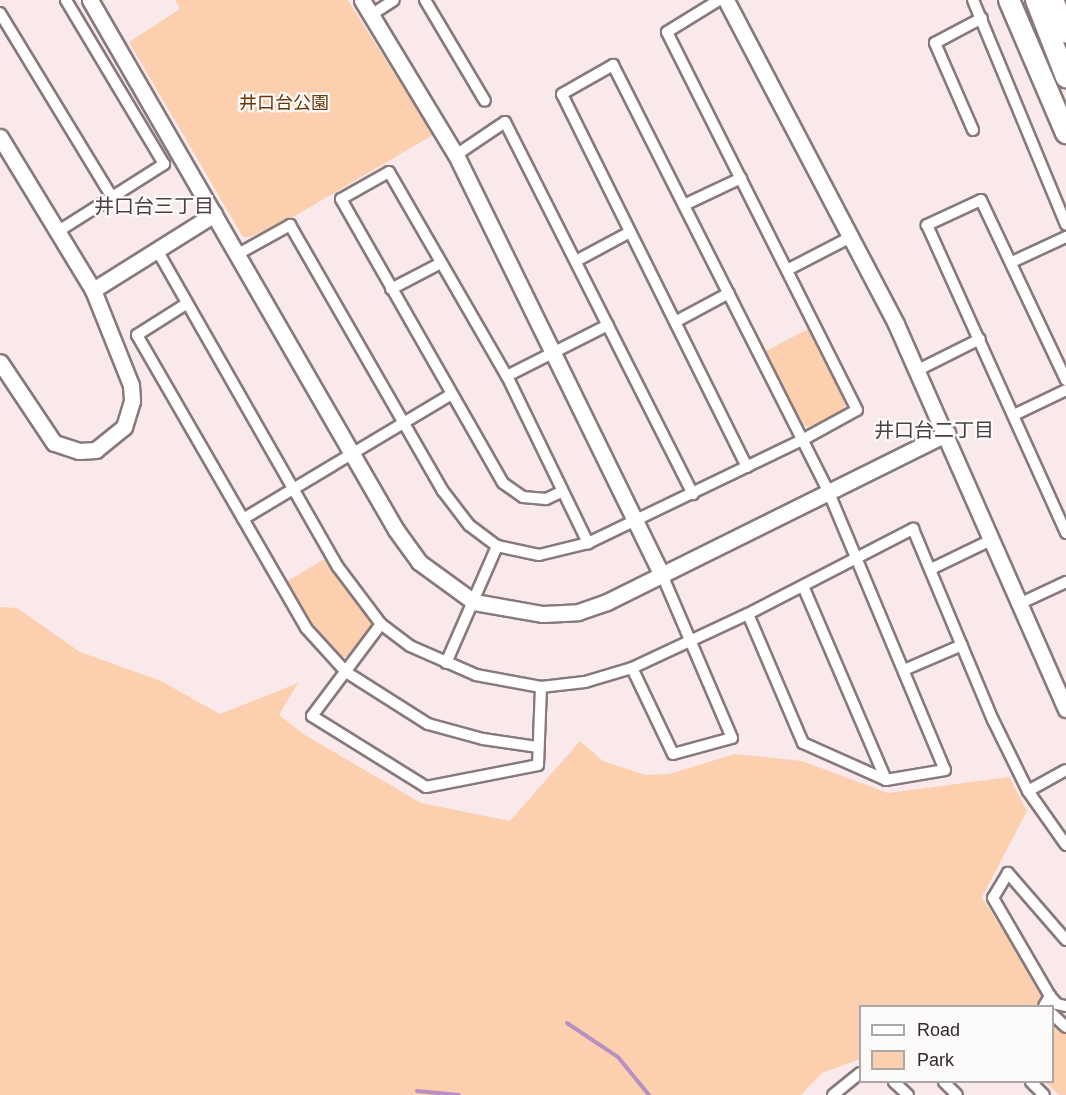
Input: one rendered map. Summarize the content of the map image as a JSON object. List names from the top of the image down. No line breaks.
{"districts":["井口台三丁目","井口台二丁目"],"parks":["井口台公園"],"legend":["Road","Park"]}
